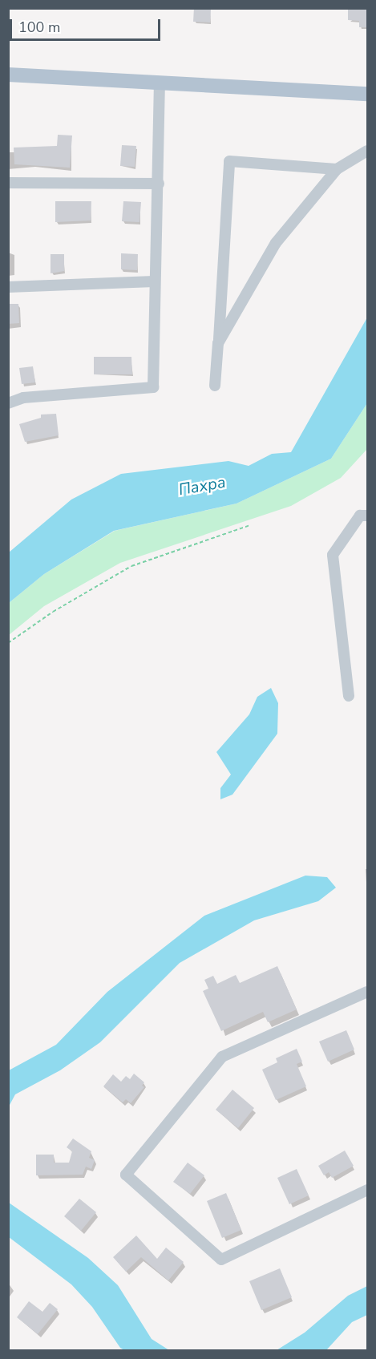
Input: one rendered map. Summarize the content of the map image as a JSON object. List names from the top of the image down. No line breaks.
{"water":["Пахра"],"scale_bar":"100 m"}
